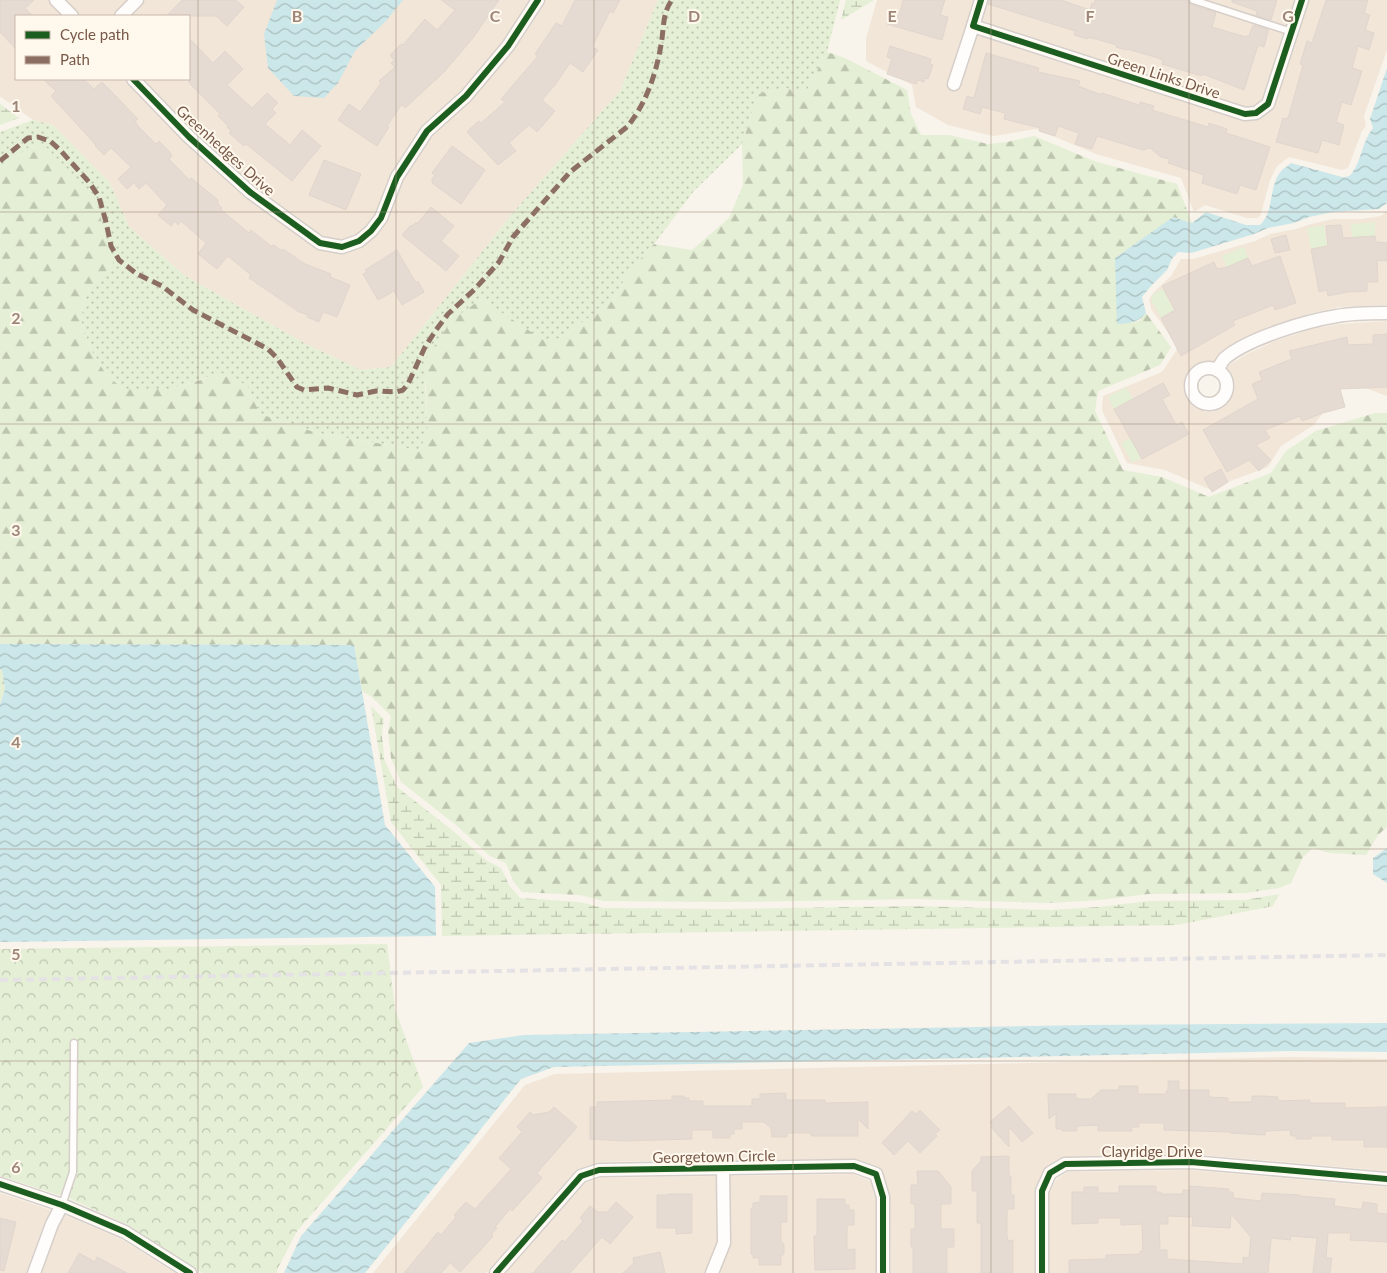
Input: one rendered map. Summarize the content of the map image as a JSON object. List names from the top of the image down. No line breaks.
{"streets":{"street":["Green Links Drive","Greenhedges Drive","Clayridge Drive","Georgetown Circle"]},"legend":["Cycle path","Path"],"grid":{"columns":["B","C","D","E","F","G"],"rows":["1","2","3","4","5","6"]}}
